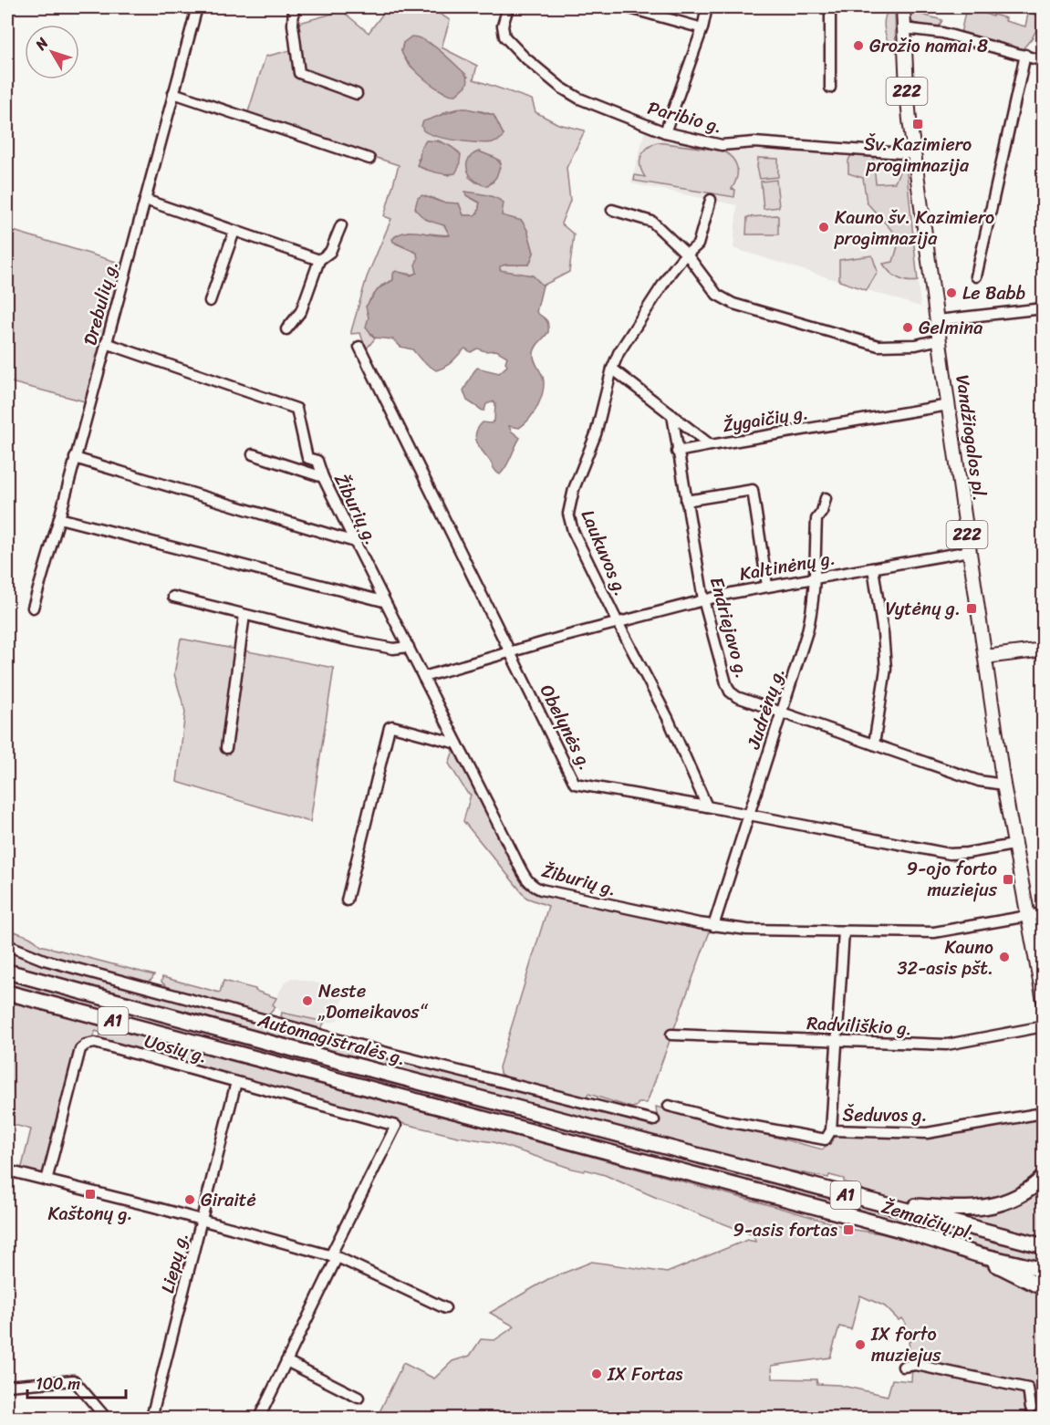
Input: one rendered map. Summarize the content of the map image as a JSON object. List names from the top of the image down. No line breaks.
{"streets":{"highway":["A1","Automagistralės g.","Žemaičių pl."],"main road":["222","Vandžiogalos pl."],"street":["Paribio g.","Drebulių g.","Žygaičių g.","Žiburių g.","Laukuvos g.","Kaltinėnų g.","Endriejavo g.","Judrėnų g.","Obelynės g.","Radviliškio g.","Uosių g.","Šeduvos g.","Liepų g."]},"crossings":[["Paribio g.","Vandžiogalos pl."],["Drebulių g.","Žiburių g."],["Žygaičių g.","Vandžiogalos pl."],["Žygaičių g.","Laukuvos g."],["Žygaičių g.","Endriejavo g."],["Vandžiogalos pl.","Žiburių g."],["Vandžiogalos pl.","Kaltinėnų g."],["Vandžiogalos pl.","Endriejavo g."],["Vandžiogalos pl.","Obelynės g."],["Žiburių g.","Kaltinėnų g."],["Žiburių g.","Judrėnų g."],["Laukuvos g.","Kaltinėnų g."],["Laukuvos g.","Obelynės g."],["Kaltinėnų g.","Endriejavo g."],["Kaltinėnų g.","Judrėnų g."],["Kaltinėnų g.","Obelynės g."],["Endriejavo g.","Judrėnų g."],["Judrėnų g.","Obelynės g."],["Automagistralės g.","Žemaičių pl."],["Uosių g.","Liepų g."]],"places":{"other":["Grožio namai 8","Kauno šv. Kazimiero progimnazija","Le Babb","Gelmina","Kauno 32-asis pšt.","Neste „Domeikavos“","Giraitė","IX forto muziejus","IX Fortas"],"transit":["Šv. Kazimiero progimnazija","Vytėnų g.","9-ojo forto muziejus","Kaštonų g.","9-asis fortas"]},"scale_bar":"100 m","north":"top left"}
